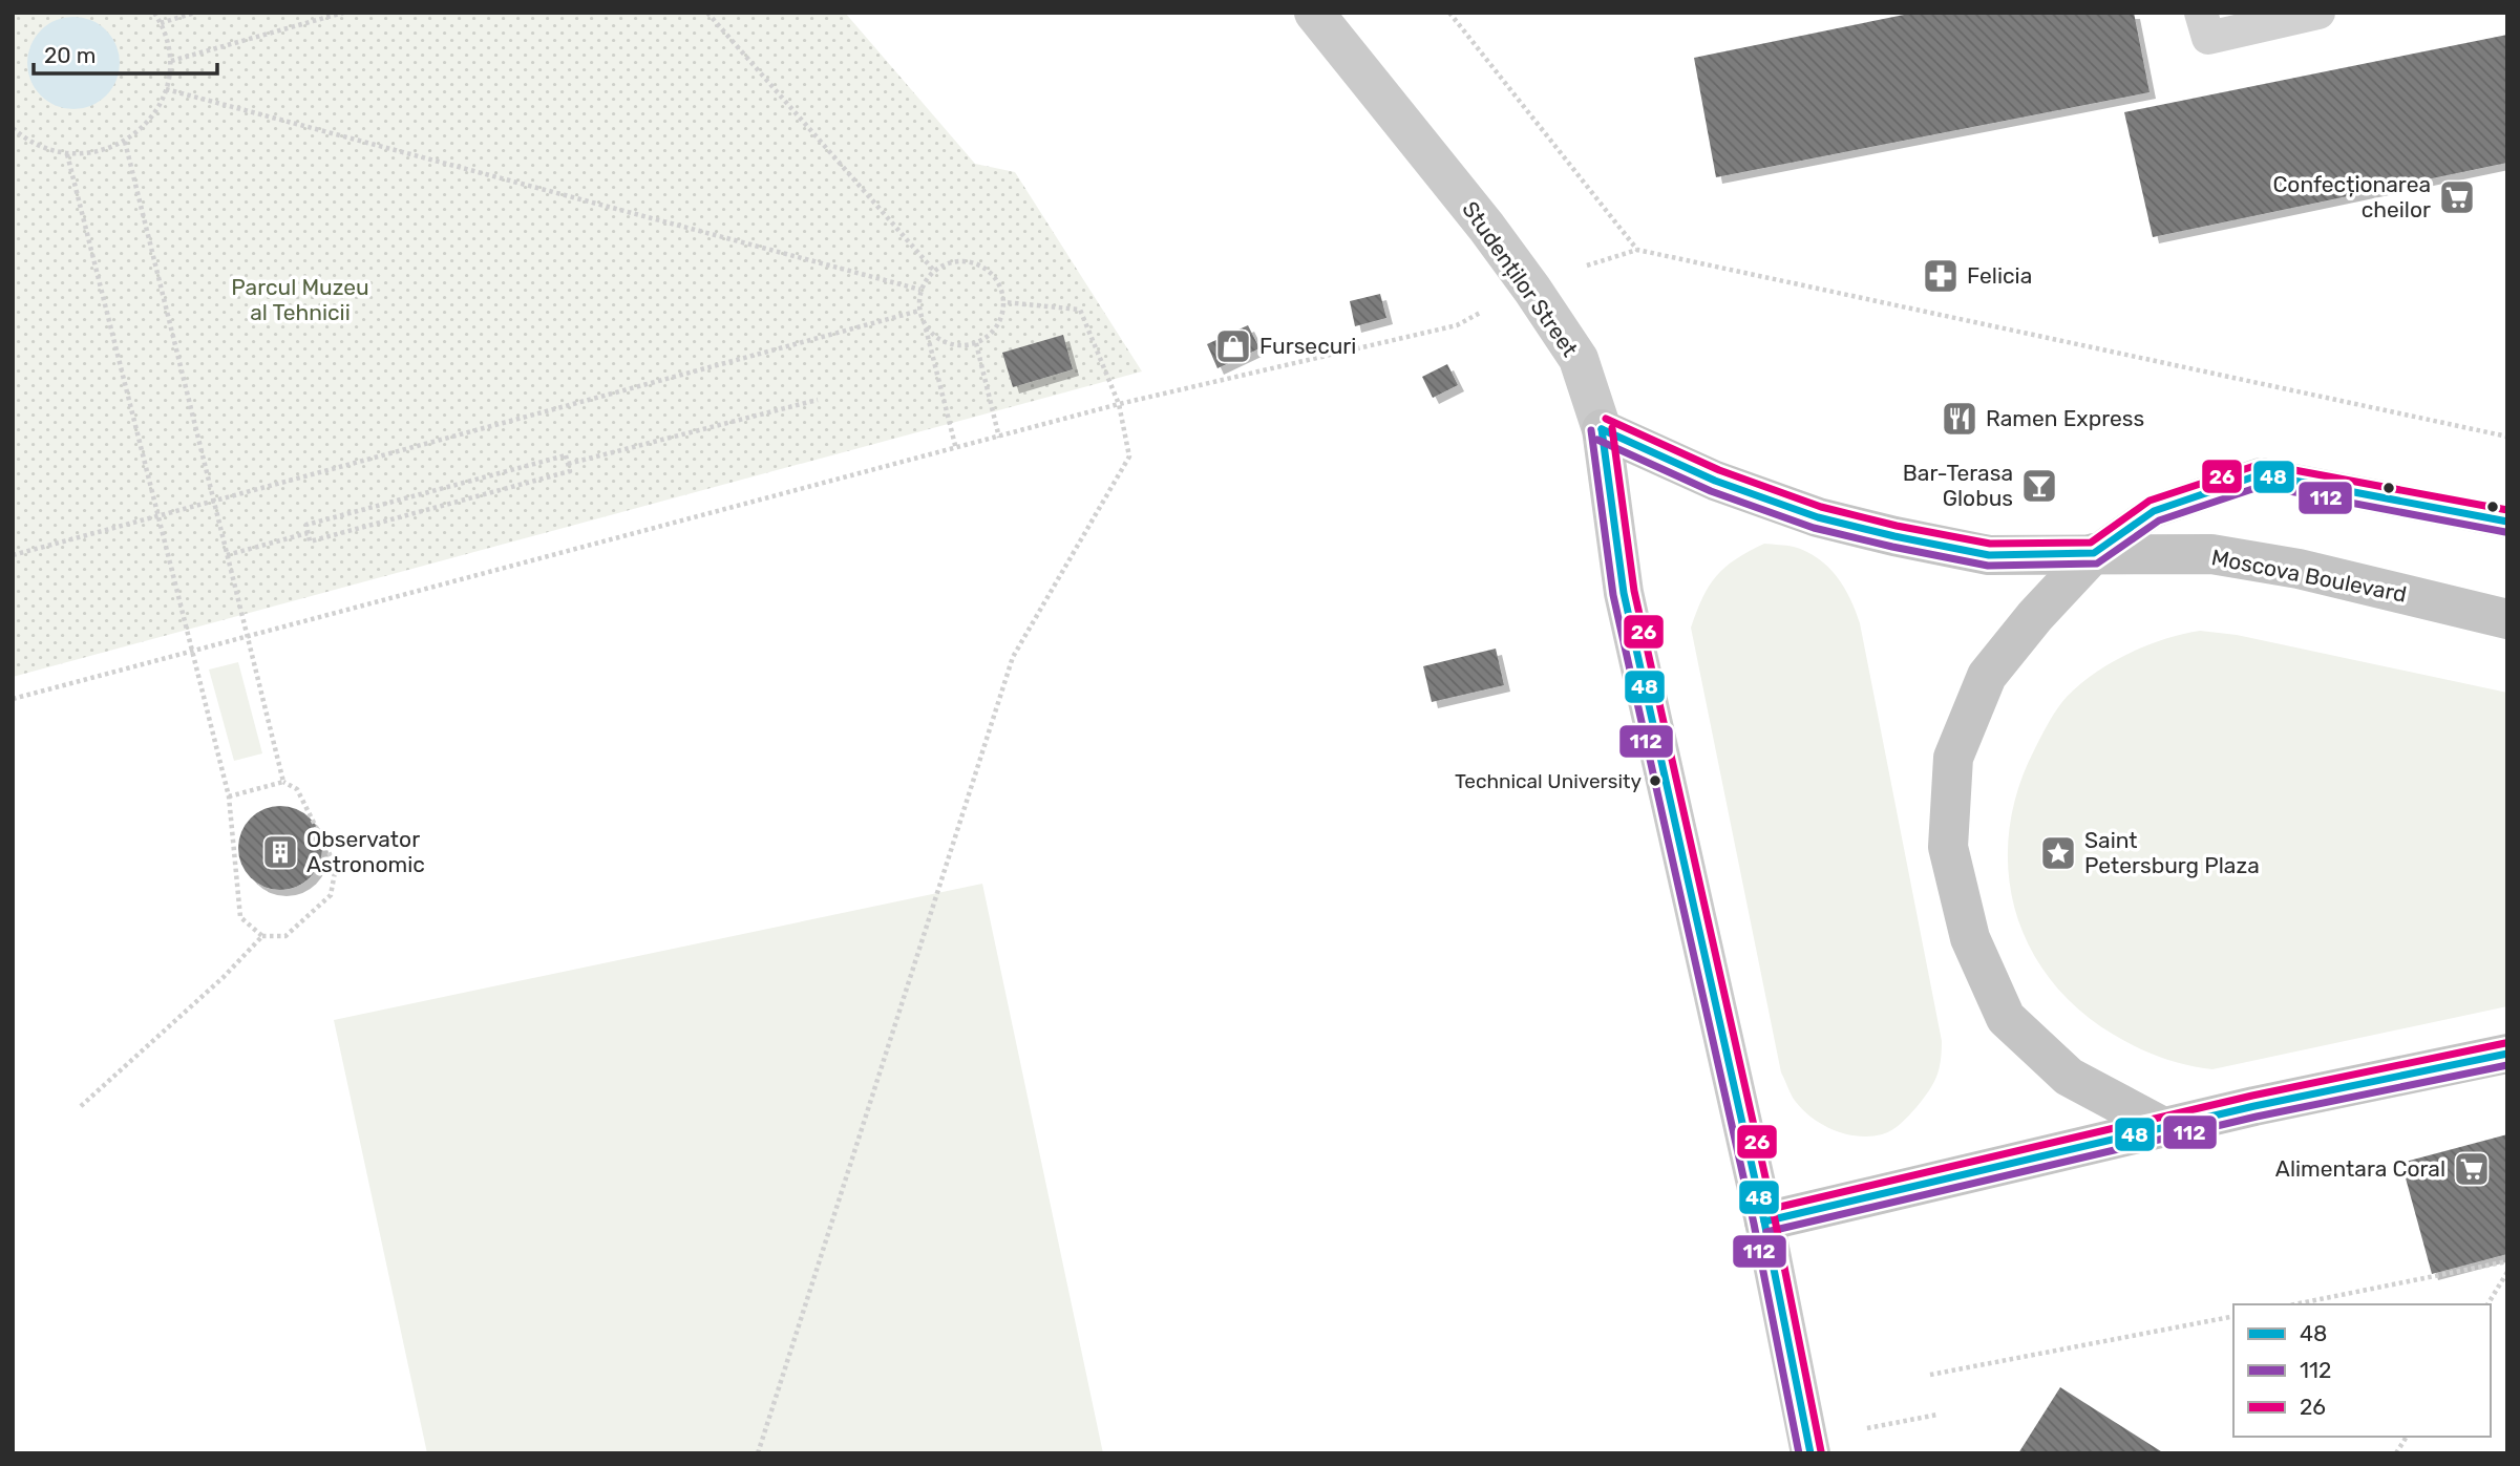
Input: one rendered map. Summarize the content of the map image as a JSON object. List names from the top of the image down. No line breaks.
{"streets":{"main road":["Studenților Street","Moscova Boulevard"]},"crossings":[["Studenților Street","Moscova Boulevard"]],"parks":["Parcul Muzeu al Tehnicii"],"places":{"supermarket":["Confecționarea cheilor","Alimentara Coral"],"pharmacy":["Felicia"],"shop":["Fursecuri"],"restaurant":["Ramen Express"],"bar":["Bar-Terasa Globus"],"other":["Technical University"],"building":["Observator Astronomic"],"place":["Saint Petersburg Plaza"]},"lines":["transit line 26","transit line 48","transit line 112"],"legend":["48","112","26"],"scale_bar":"20 m"}
